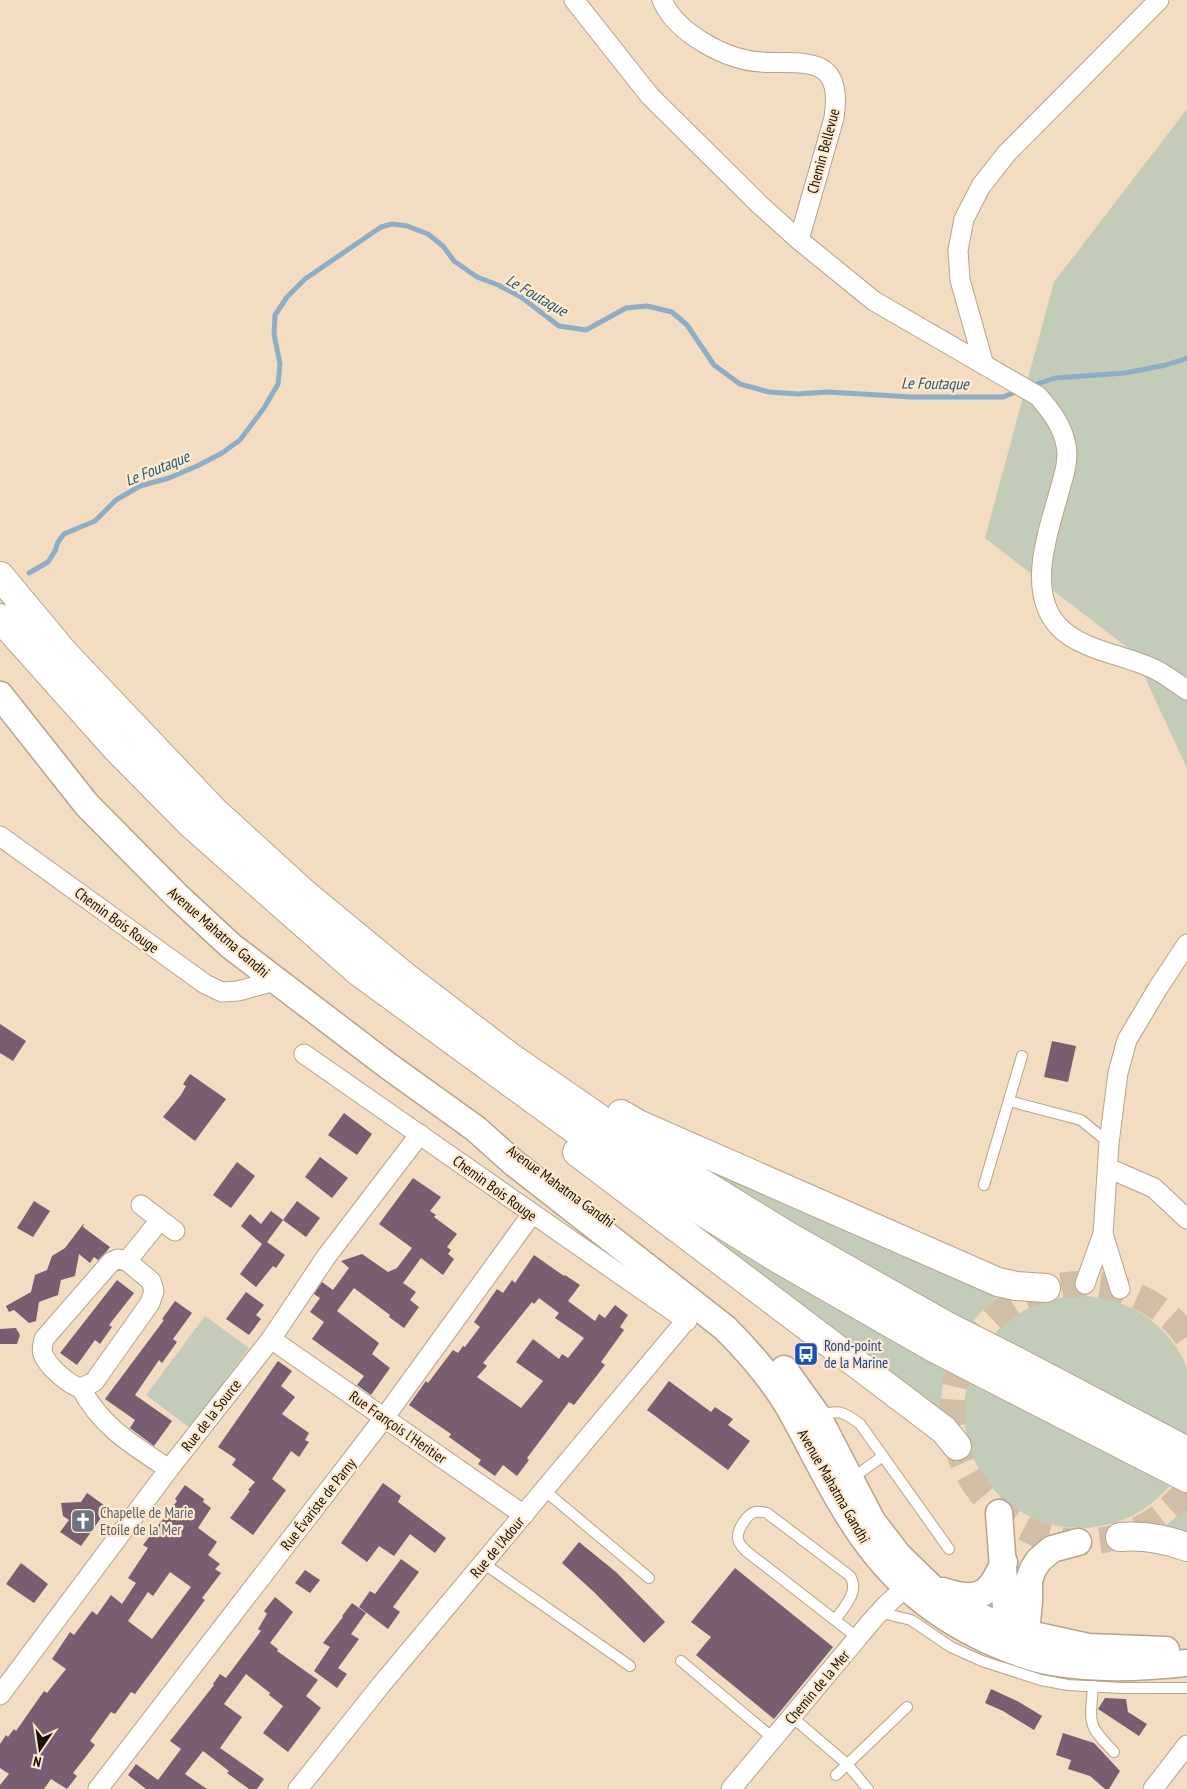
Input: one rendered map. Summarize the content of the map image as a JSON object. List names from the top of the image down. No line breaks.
{"streets":{"main road":["Avenue Mahatma Gandhi"],"street":["Chemin Bellevue","Chemin Bois Rouge","Rue de la Source","Rue François l'Heritier","Rue Évariste de Parny","Rue de l'Adour","Chemin de la Mer"]},"crossings":[["Chemin Bois Rouge","Avenue Mahatma Gandhi"],["Chemin Bois Rouge","Rue de la Source"],["Chemin Bois Rouge","Rue Évariste de Parny"],["Chemin Bois Rouge","Rue de l'Adour"],["Avenue Mahatma Gandhi","Rue de l'Adour"],["Avenue Mahatma Gandhi","Chemin de la Mer"],["Rue de la Source","Rue François l'Heritier"],["Rue François l'Heritier","Rue Évariste de Parny"],["Rue François l'Heritier","Rue de l'Adour"]],"water":["Le Foutaque"],"places":{"bus stop":["Rond-point de la Marine"],"church":["Chapelle de Marie Etoile de la Mer"]},"north":"bottom"}
